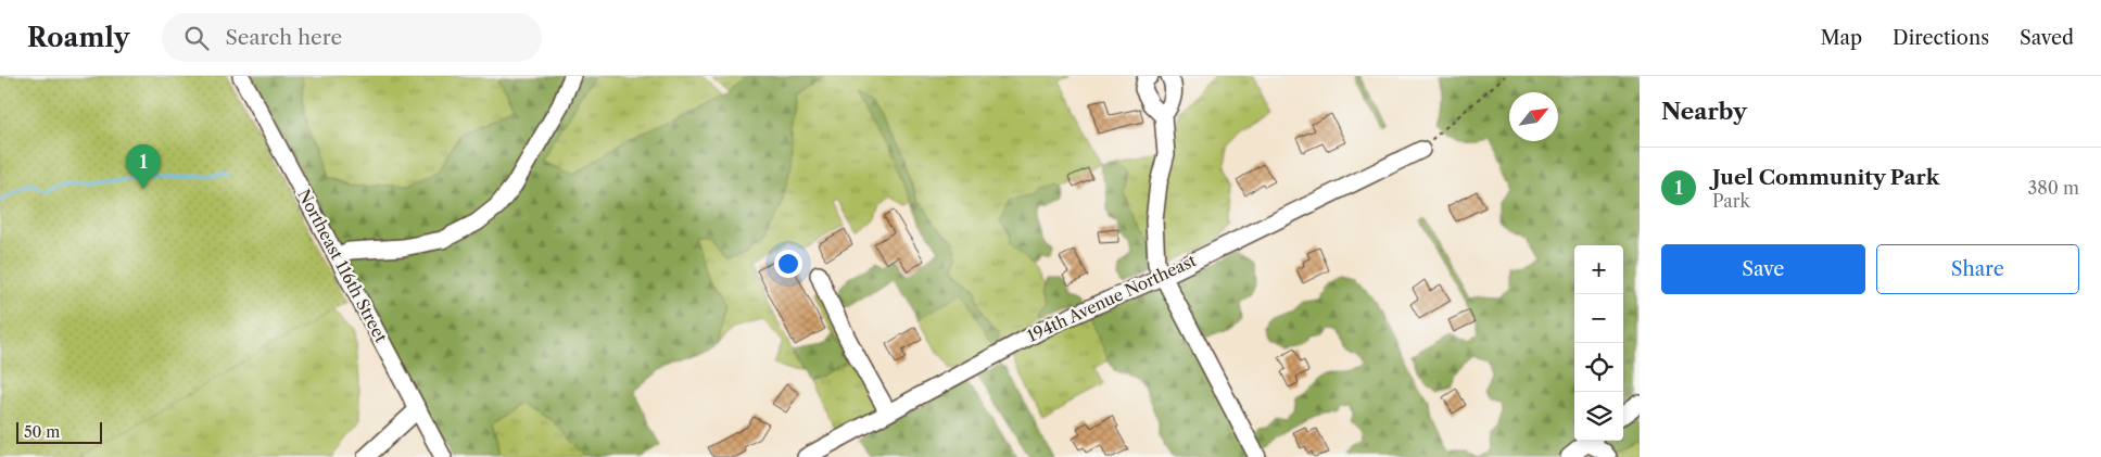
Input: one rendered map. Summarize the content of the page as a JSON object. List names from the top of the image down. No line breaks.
{"streets":{"street":["Northeast 116th Street","194th Avenue Northeast"]},"scale_bar":"50 m","north":"top right","page":{"header":"Roamly","search":"Search here","nav":["Map","Directions","Saved"],"heading":"Nearby","pins":"1","list":[{"mark":"1","name":"Juel Community Park","note":"Park","value":"380 m"}],"buttons":["Save","Share"],"map_buttons":["+","−"],"scale":"50 m"}}
